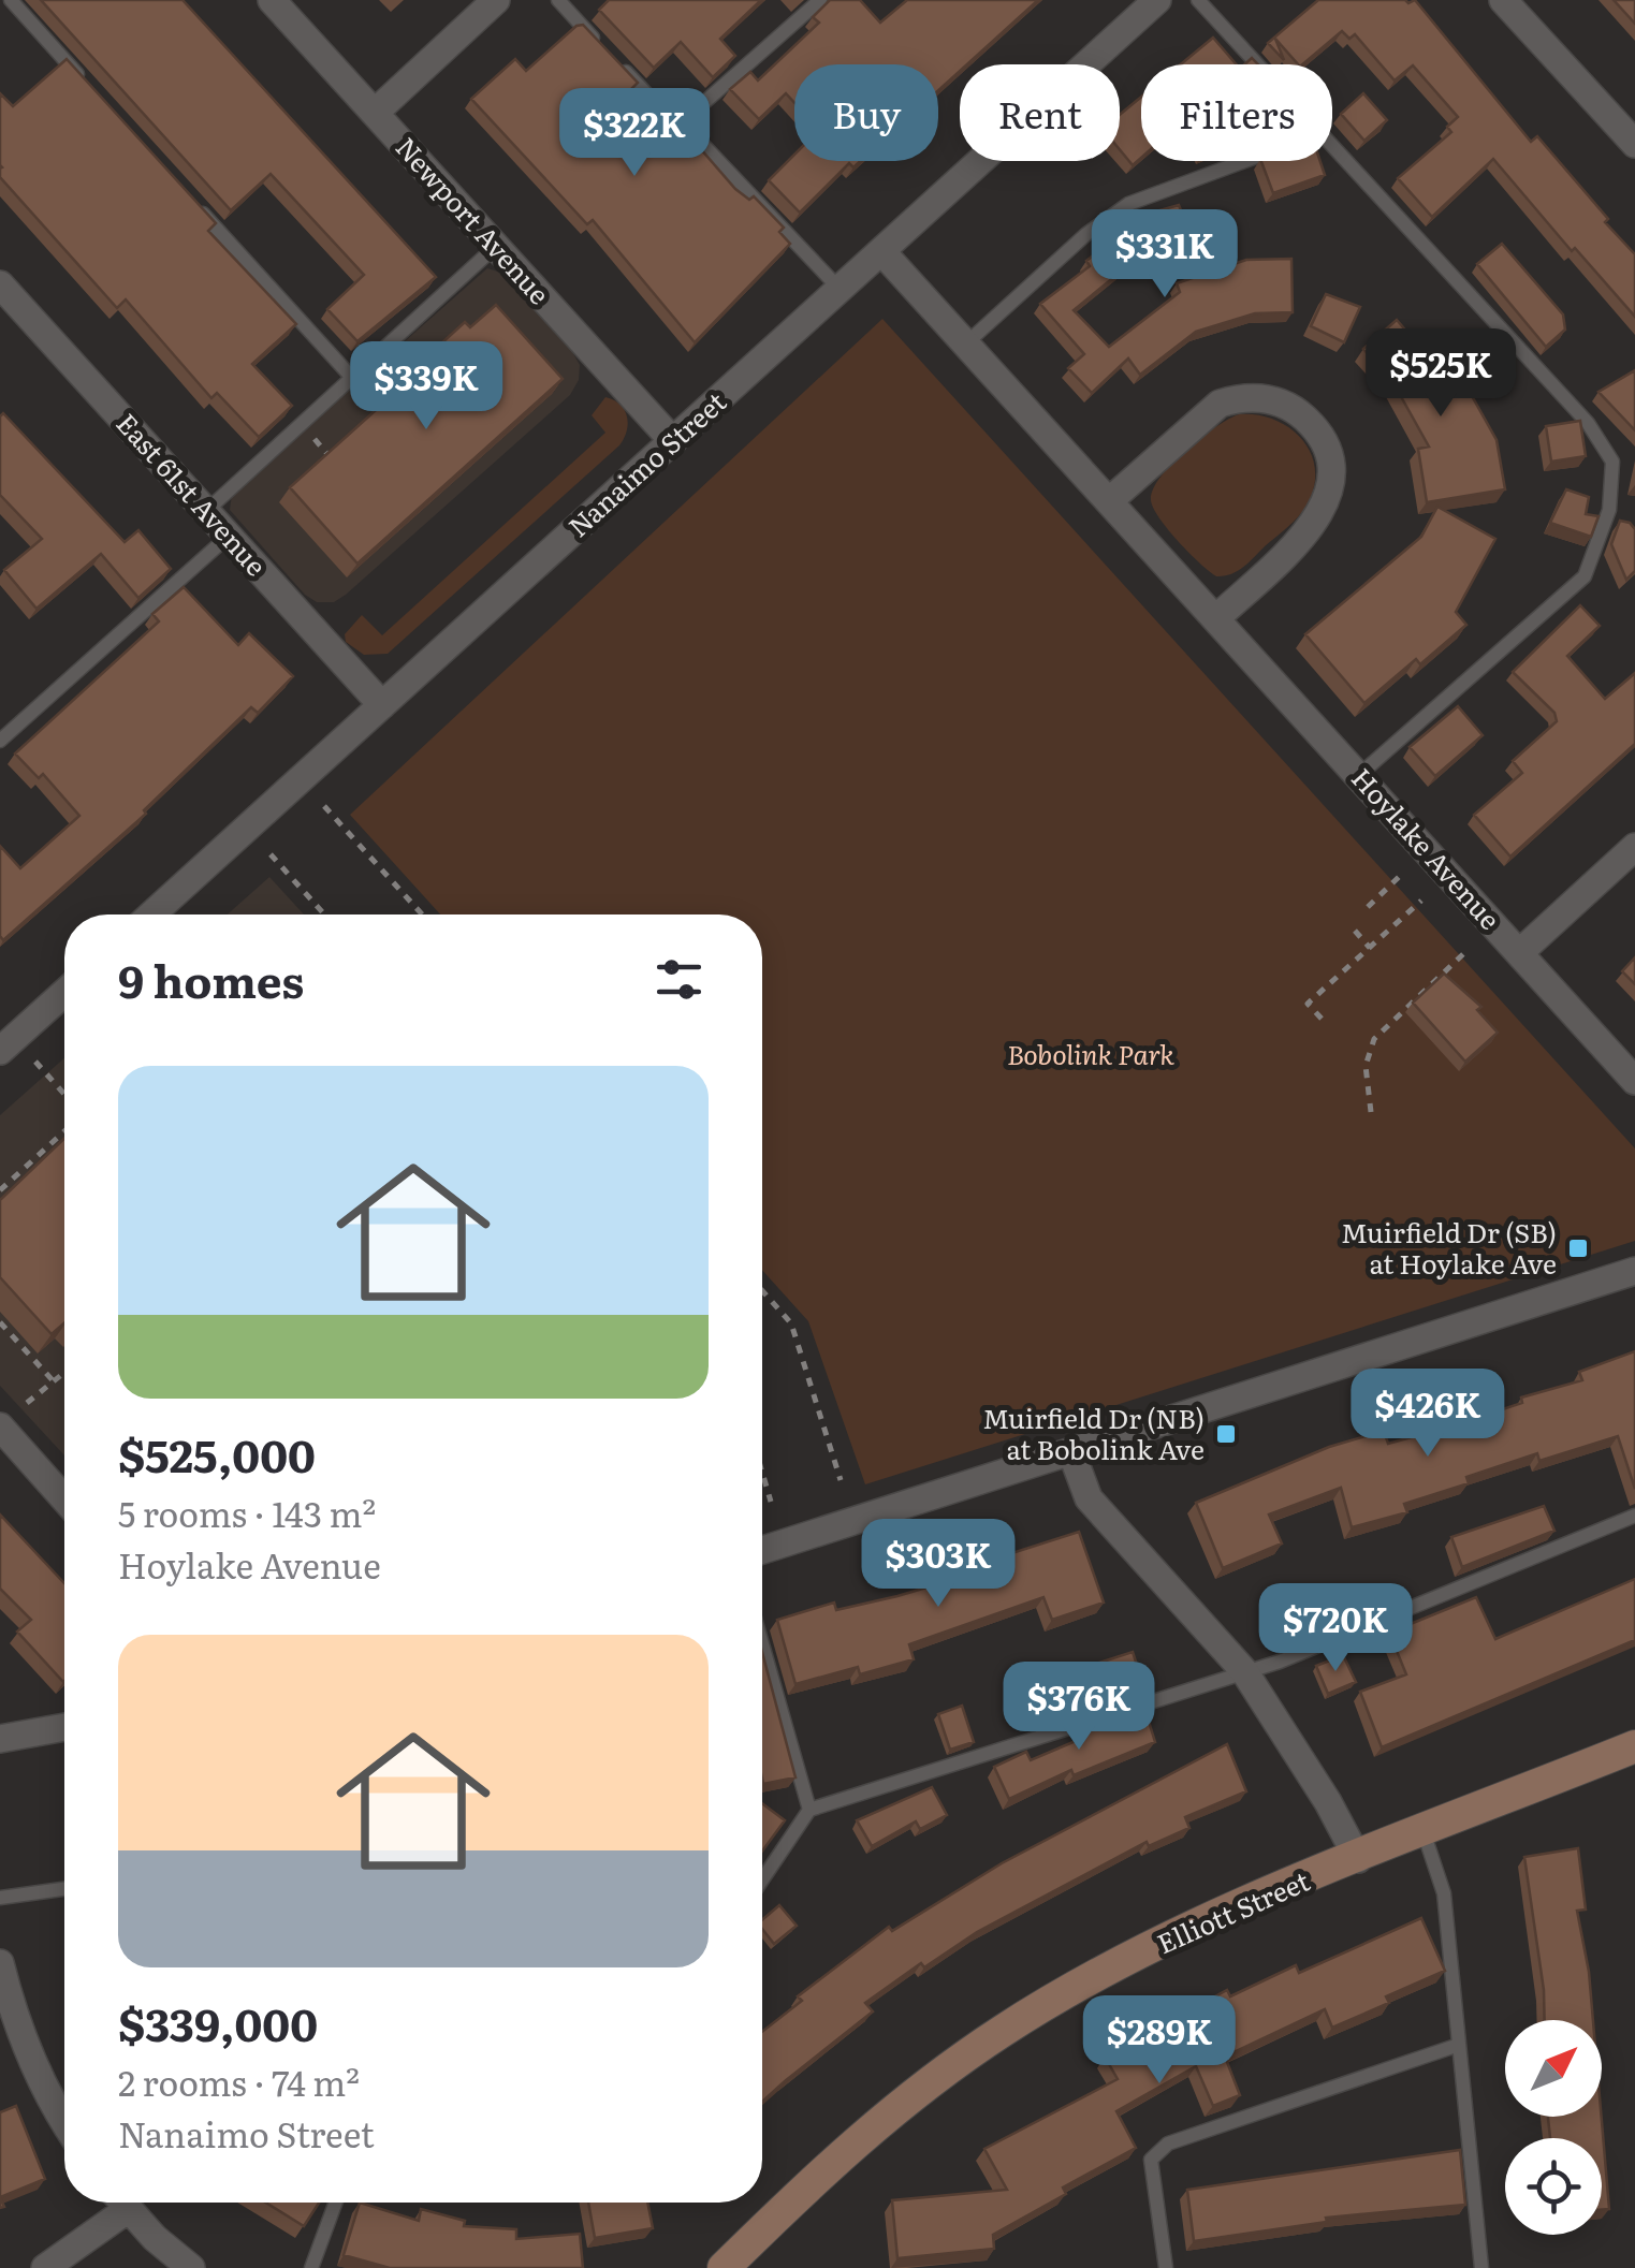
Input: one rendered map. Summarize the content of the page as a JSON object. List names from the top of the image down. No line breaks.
{"streets":{"street":["Newport Avenue","Nanaimo Street","East 61st Avenue","Hoylake Avenue","Elliott Street"]},"crossings":[["Newport Avenue","Nanaimo Street"],["Nanaimo Street","East 61st Avenue"],["Nanaimo Street","Hoylake Avenue"]],"parks":["Bobolink Park"],"places":{"transit":["Muirfield Dr (SB) at Hoylake Ave","Muirfield Dr (NB) at Bobolink Ave"]},"north":"top right","page":{"chip":["Buy","Rent","Filters"],"price":["$322K","$331K","$525K","$339K","$426K","$303K","$720K","$376K","$289K"],"heading":"9 homes","list":[{"name":"$525,000","note":"5 rooms · 143 m² · Hoylake Avenue"},{"name":"$339,000","note":"2 rooms · 74 m² · Nanaimo Street"}]}}
